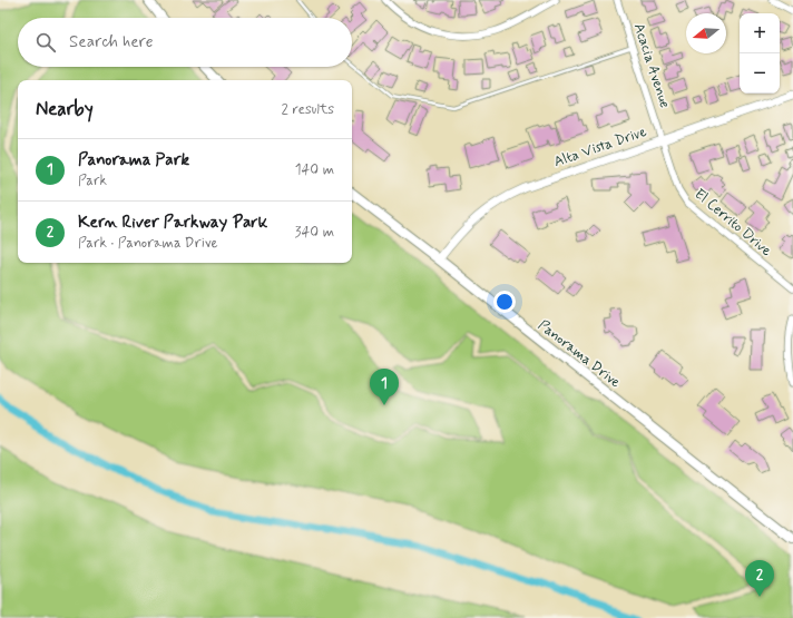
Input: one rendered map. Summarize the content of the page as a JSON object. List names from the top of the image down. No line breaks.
{"streets":{"main road":["Panorama Drive"],"street":["Acacia Avenue","Alta Vista Drive","El Cerrito Drive"]},"crossings":[["Acacia Avenue","Alta Vista Drive"],["Acacia Avenue","El Cerrito Drive"],["Alta Vista Drive","El Cerrito Drive"],["Alta Vista Drive","Panorama Drive"]],"north":"left","page":{"map_buttons":["+","−"],"search":"Search here","heading":["Nearby","2 results"],"list":[{"mark":"1","name":"Panorama Park","note":"Park","value":"140 m"},{"mark":"2","name":"Kern River Parkway Park","note":"Park · Panorama Drive","value":"340 m"}],"pins":["1","2"]}}
